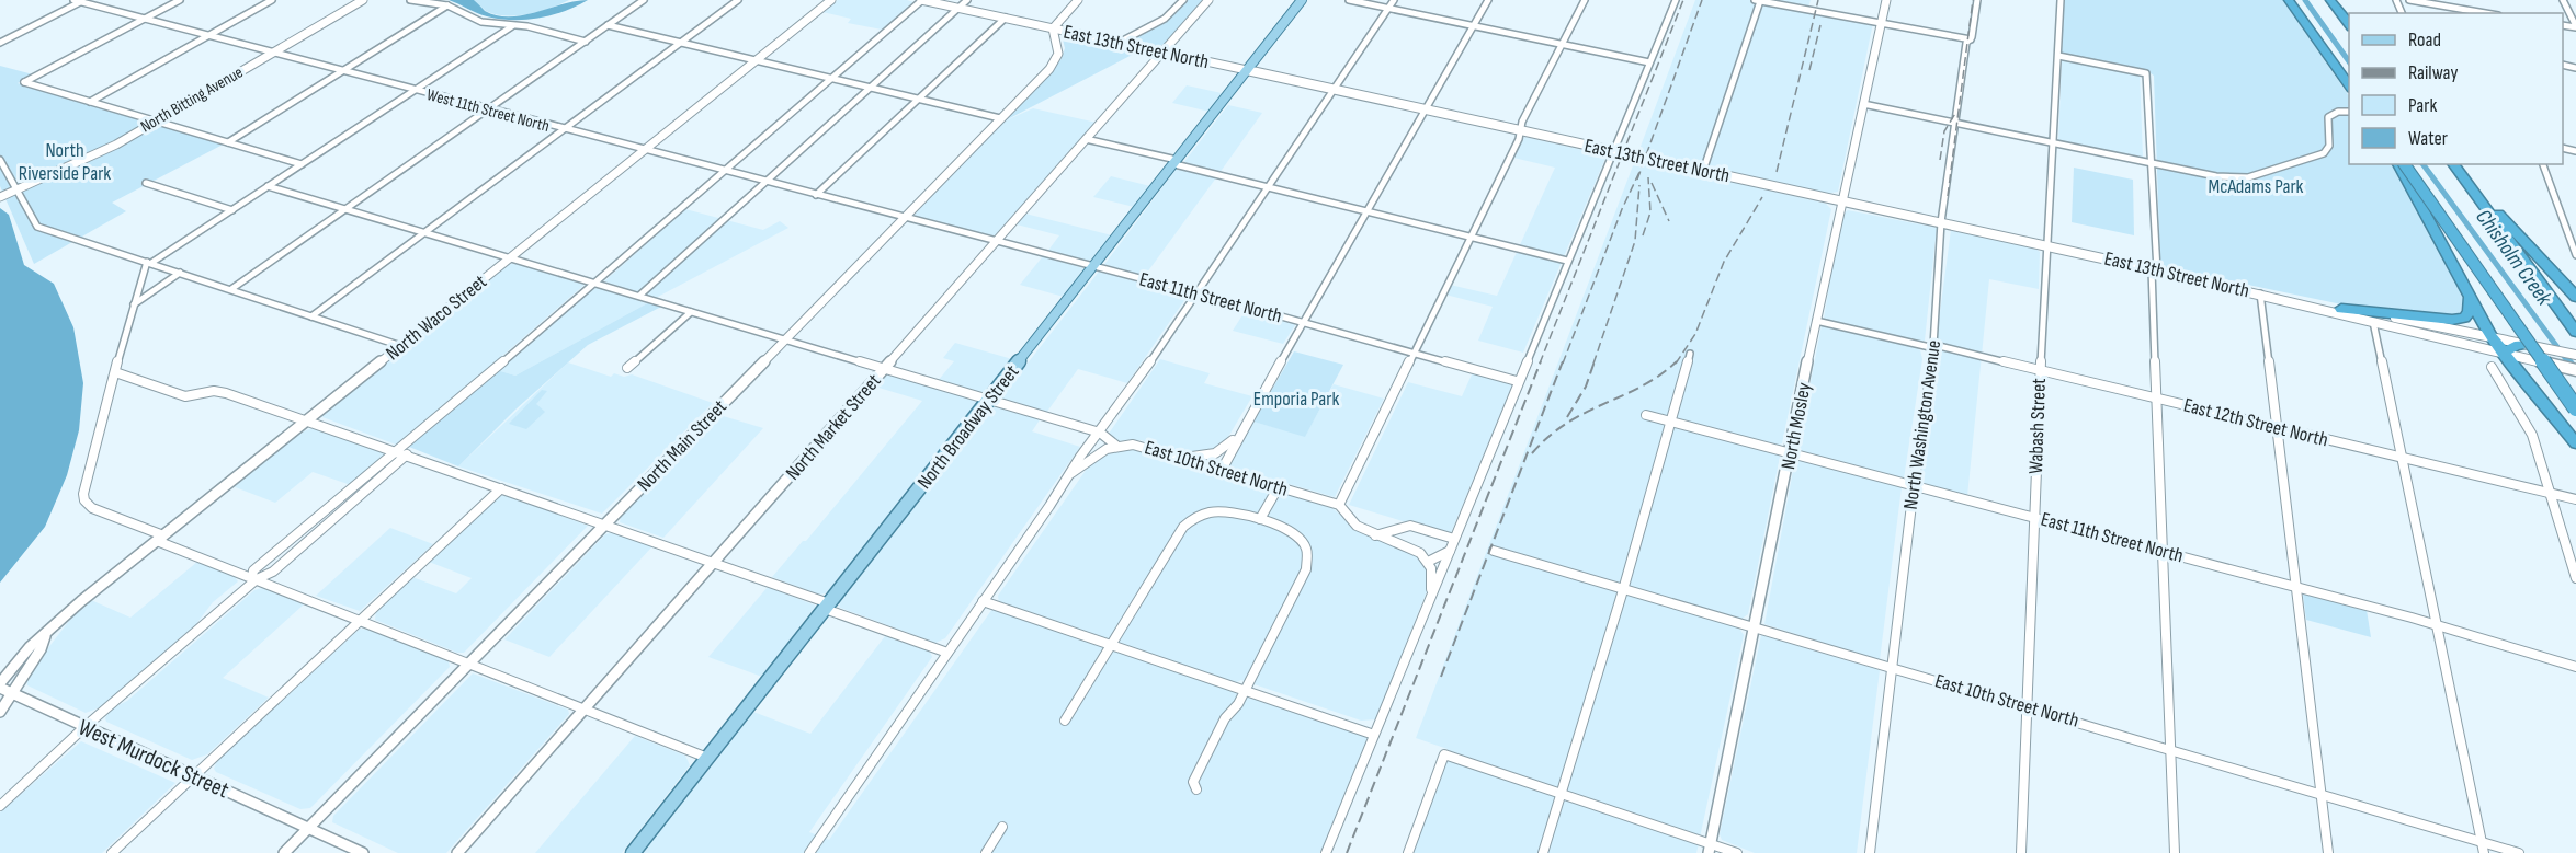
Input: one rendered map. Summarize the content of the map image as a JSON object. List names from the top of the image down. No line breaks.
{"streets":{"main road":["East 13th Street North","North Broadway Street"],"street":["North Bitting Avenue","West 11th Street North","East 11th Street North","North Waco Street","East 12th Street North","North Washington Avenue","North Mosley","Wabash Street","North Market Street","North Main Street","East 10th Street North","West Murdock Street"]},"crossings":[["East 13th Street North","North Washington Avenue"],["East 13th Street North","North Mosley"],["East 13th Street North","Wabash Street"],["East 13th Street North","North Market Street"],["East 13th Street North","North Broadway Street"],["East 13th Street North","North Main Street"],["North Bitting Avenue","West 11th Street North"],["West 11th Street North","East 11th Street North"],["West 11th Street North","North Waco Street"],["West 11th Street North","North Main Street"],["East 11th Street North","North Washington Avenue"],["East 11th Street North","North Mosley"],["East 11th Street North","Wabash Street"],["East 11th Street North","North Market Street"],["East 11th Street North","North Broadway Street"],["East 11th Street North","North Main Street"],["North Waco Street","East 10th Street North"],["North Waco Street","West Murdock Street"],["East 12th Street North","North Washington Avenue"],["East 12th Street North","North Mosley"],["East 12th Street North","Wabash Street"],["North Washington Avenue","East 10th Street North"],["North Mosley","East 10th Street North"],["Wabash Street","East 10th Street North"],["North Market Street","East 10th Street North"],["North Broadway Street","East 10th Street North"],["North Main Street","East 10th Street North"],["North Main Street","West Murdock Street"]],"water":["Chisholm Creek"],"parks":["North Riverside Park","McAdams Park","Emporia Park"],"legend":["Road","Railway","Park","Water"]}
